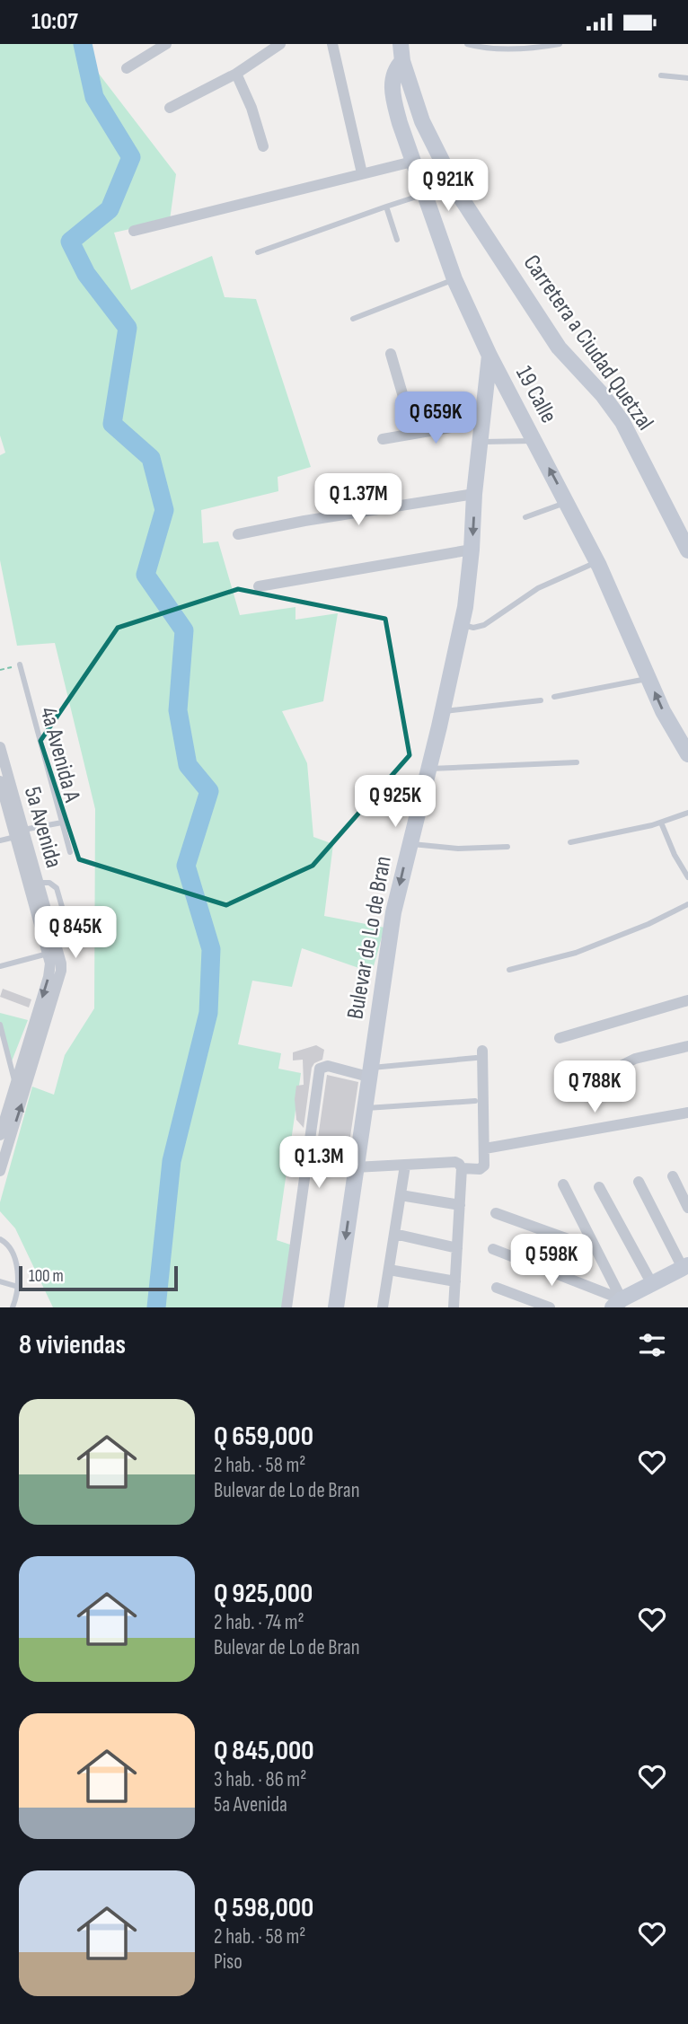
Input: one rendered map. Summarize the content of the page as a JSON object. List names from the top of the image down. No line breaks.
{"streets":{"street":["Carretera a Ciudad Quetzal","19 Calle","5a Avenida","Bulevar de Lo de Bran"],"lane":["4a Avenida A"]},"crossings":[["Carretera a Ciudad Quetzal","19 Calle"],["19 Calle","Bulevar de Lo de Bran"]],"scale_bar":"100 m","page":{"status":"10:07","price":["Q 921K","Q 659K","Q 1.37M","Q 925K","Q 845K","Q 788K","Q 1.3M","Q 598K"],"scale":"100 m","heading":"8 viviendas","list":[{"name":"Q 659,000","note":"2 hab. · 58 m² · Bulevar de Lo de Bran"},{"name":"Q 925,000","note":"2 hab. · 74 m² · Bulevar de Lo de Bran"},{"name":"Q 845,000","note":"3 hab. · 86 m² · 5a Avenida"},{"name":"Q 598,000","note":"2 hab. · 58 m² · Piso"}]}}
